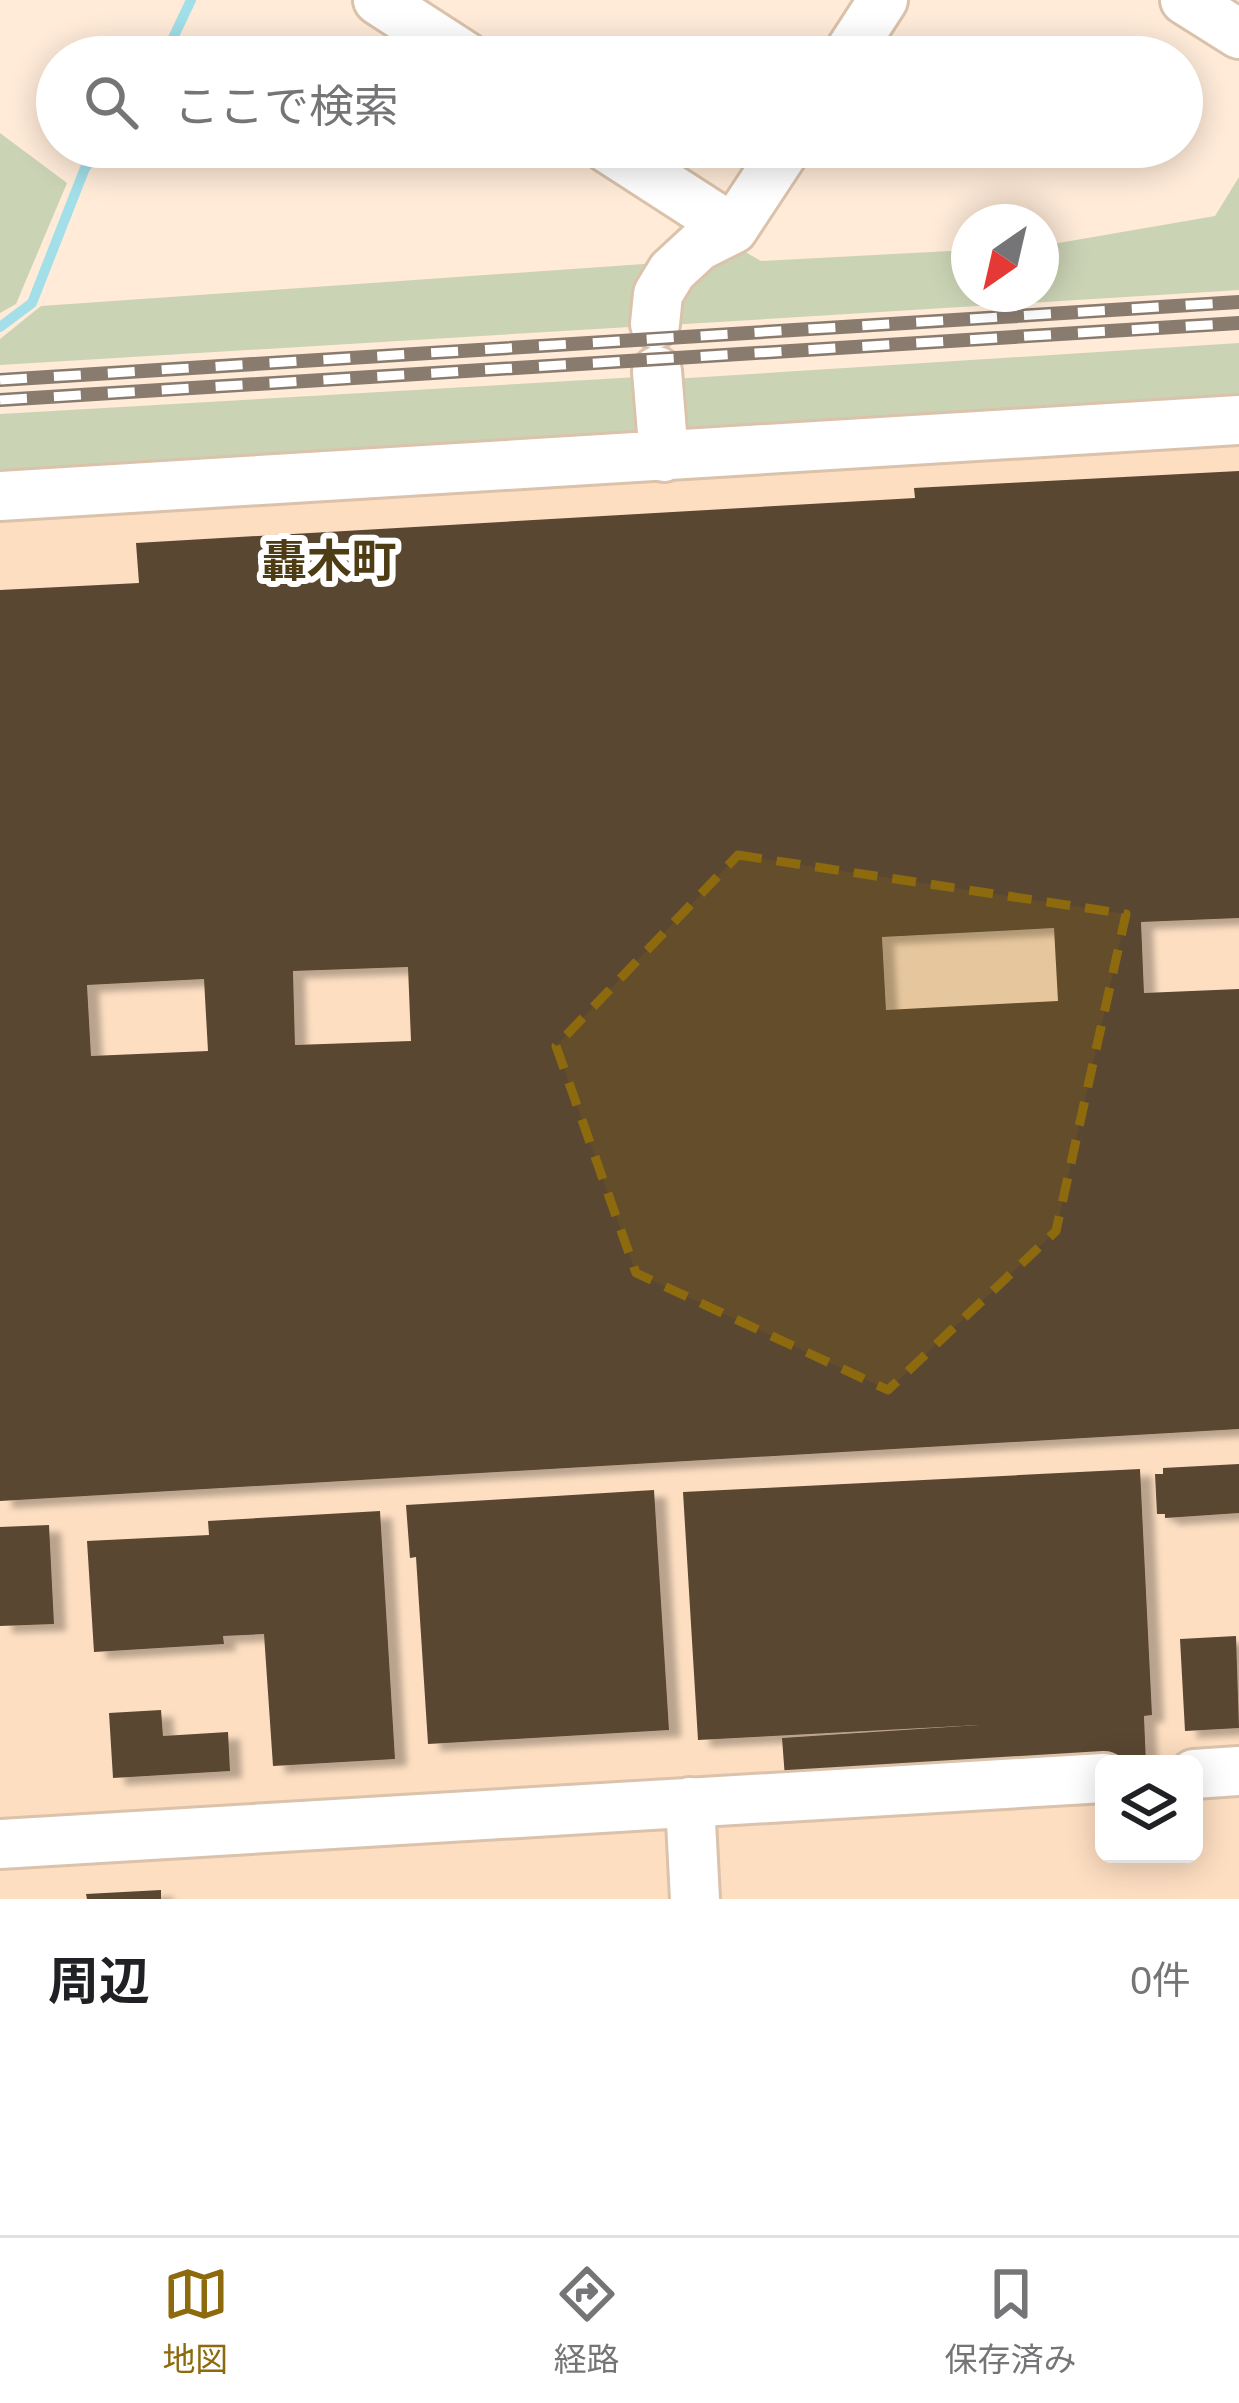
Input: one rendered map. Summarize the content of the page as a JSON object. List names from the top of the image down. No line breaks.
{"districts":["轟木町"],"north":"bottom left","page":{"search":"ここで検索","heading":["周辺","0件"],"nav":["地図","経路","保存済み"]}}
